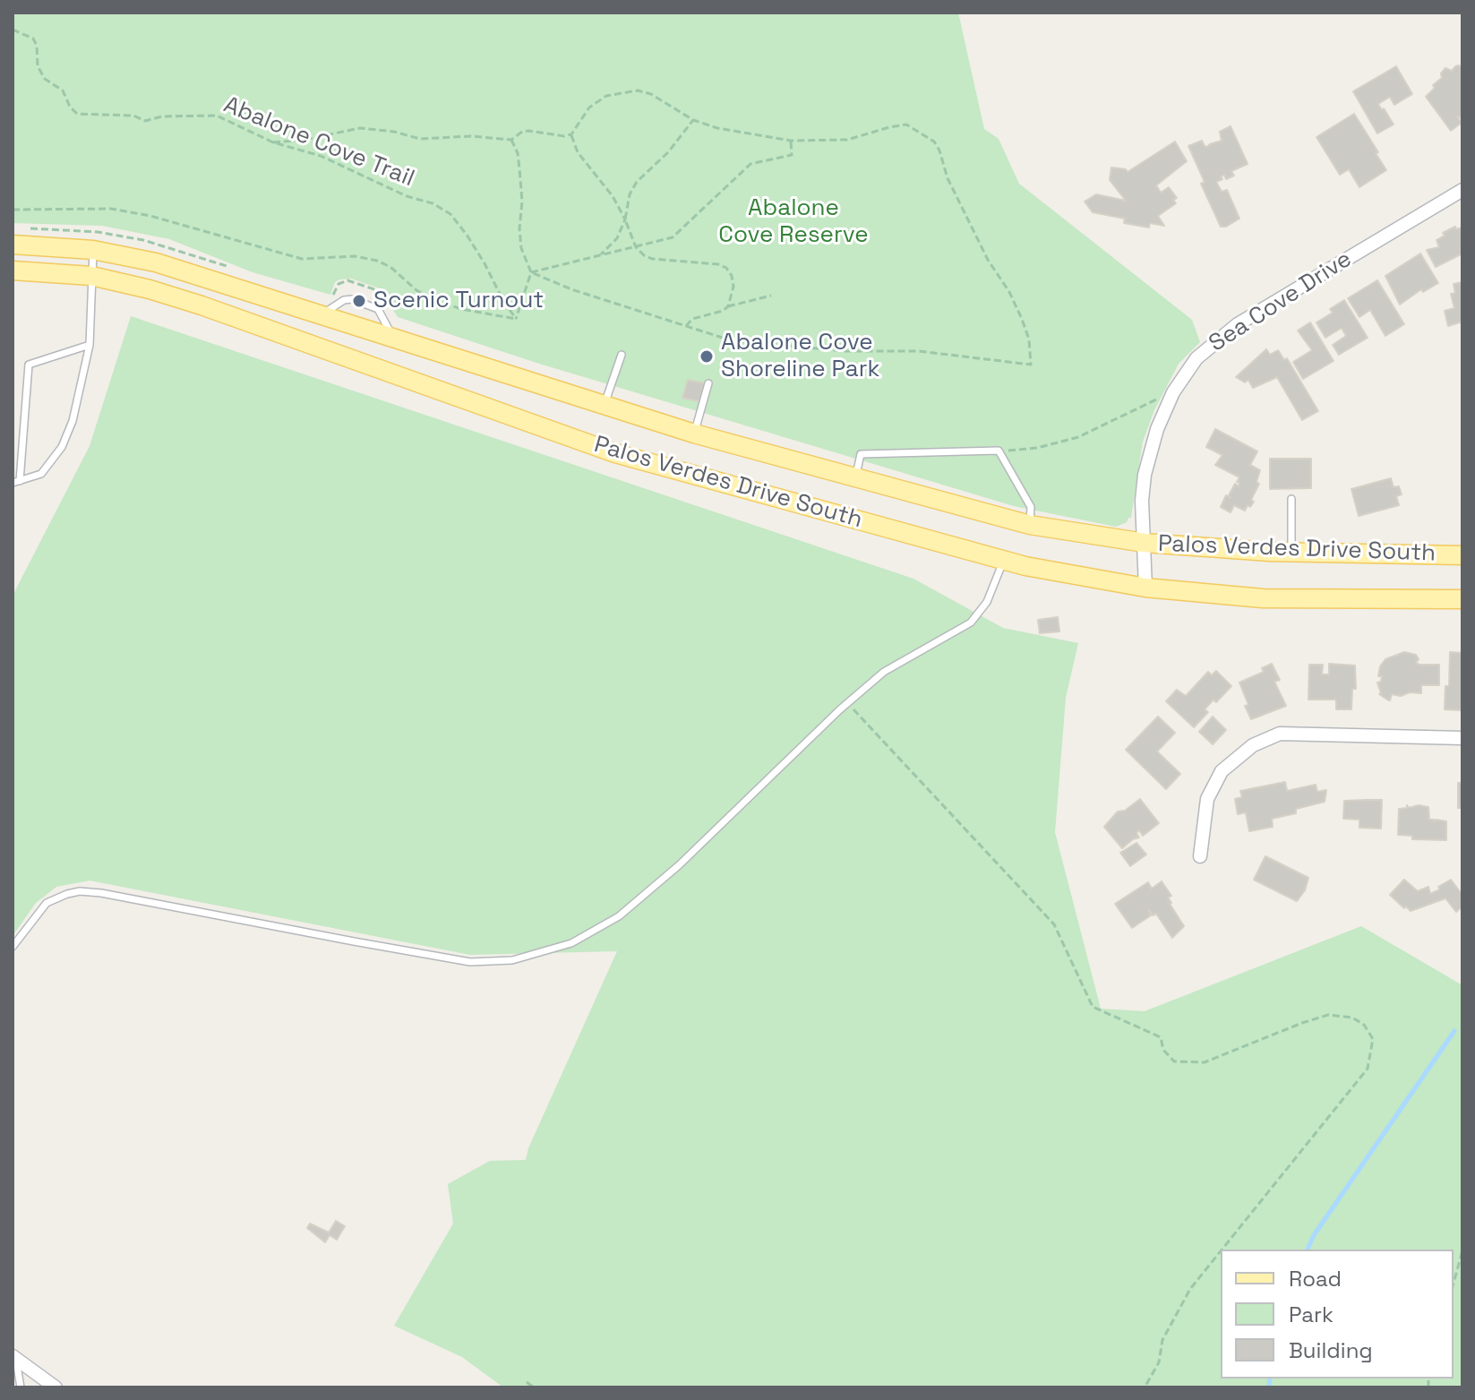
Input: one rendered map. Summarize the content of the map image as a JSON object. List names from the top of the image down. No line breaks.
{"streets":{"main road":["Palos Verdes Drive South"],"street":["Sea Cove Drive"],"path":["Abalone Cove Trail"]},"crossings":[["Sea Cove Drive","Palos Verdes Drive South"]],"parks":["Abalone Cove Reserve"],"places":["Scenic Turnout","Abalone Cove Shoreline Park"],"legend":["Road","Park","Building"]}
